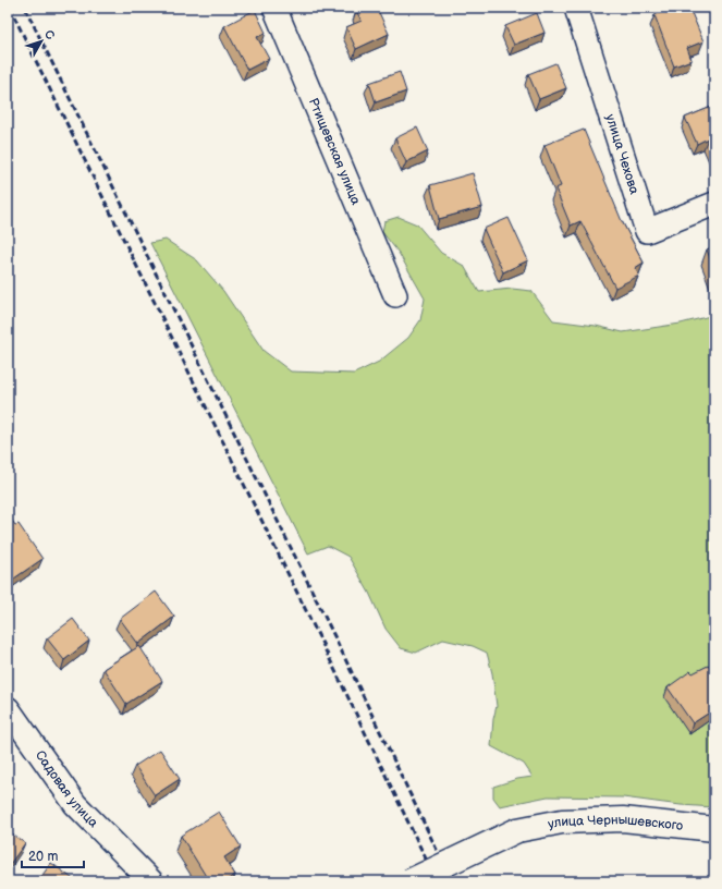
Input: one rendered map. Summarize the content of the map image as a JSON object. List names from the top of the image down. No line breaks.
{"streets":{"street":["Ртищевская улица","улица Чехова","Садовая улица","улица Чернышевского"]},"scale_bar":"20 m","north":"top right"}
